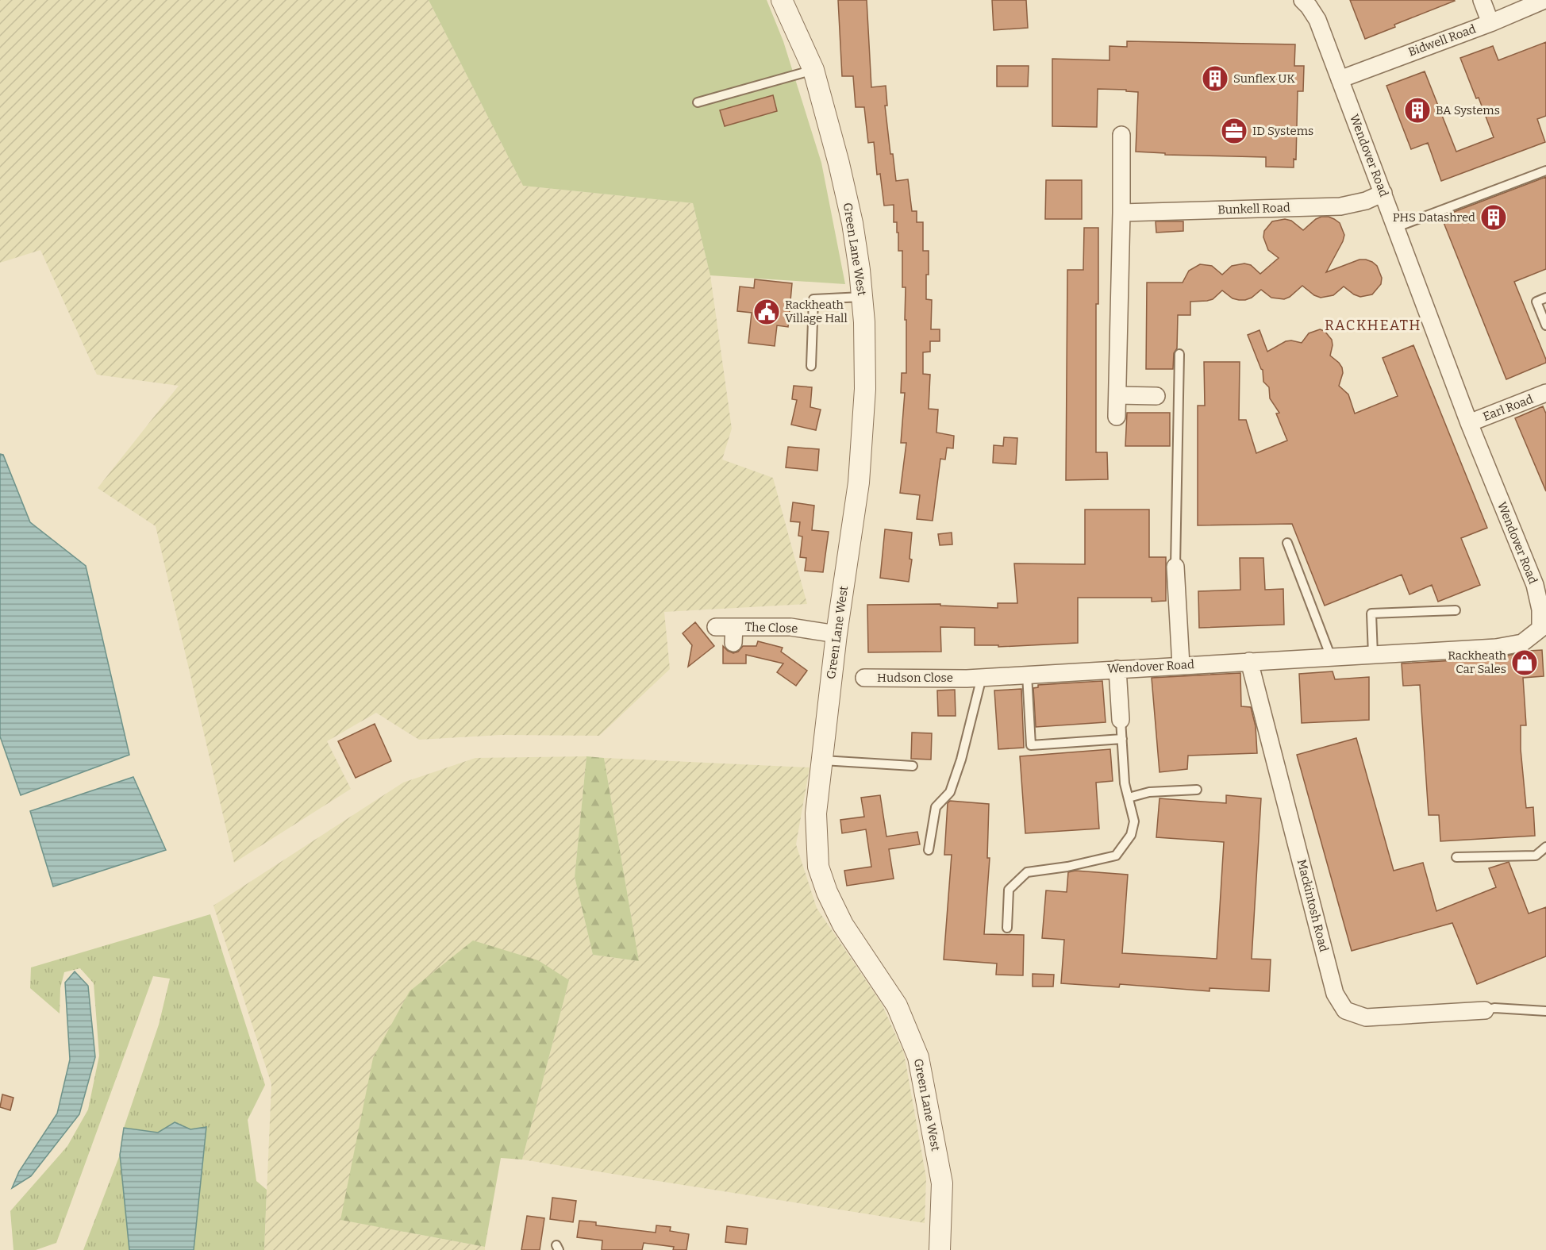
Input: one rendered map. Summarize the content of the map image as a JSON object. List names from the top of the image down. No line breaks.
{"streets":{"street":["Bidwell Road","Wendover Road","Bunkell Road","Green Lane West","Earl Road","The Close","Hudson Close","Mackintosh Road"]},"crossings":[["Bidwell Road","Wendover Road"],["Wendover Road","Bunkell Road"],["Wendover Road","Earl Road"],["Wendover Road","Hudson Close"],["Wendover Road","Mackintosh Road"],["Green Lane West","The Close"]],"districts":["RACKHEATH"],"places":{"building":["Sunflex UK","BA Systems","PHS Datashred"],"office":["ID Systems"],"public building":["Rackheath Village Hall"],"shop":["Rackheath Car Sales"]}}
